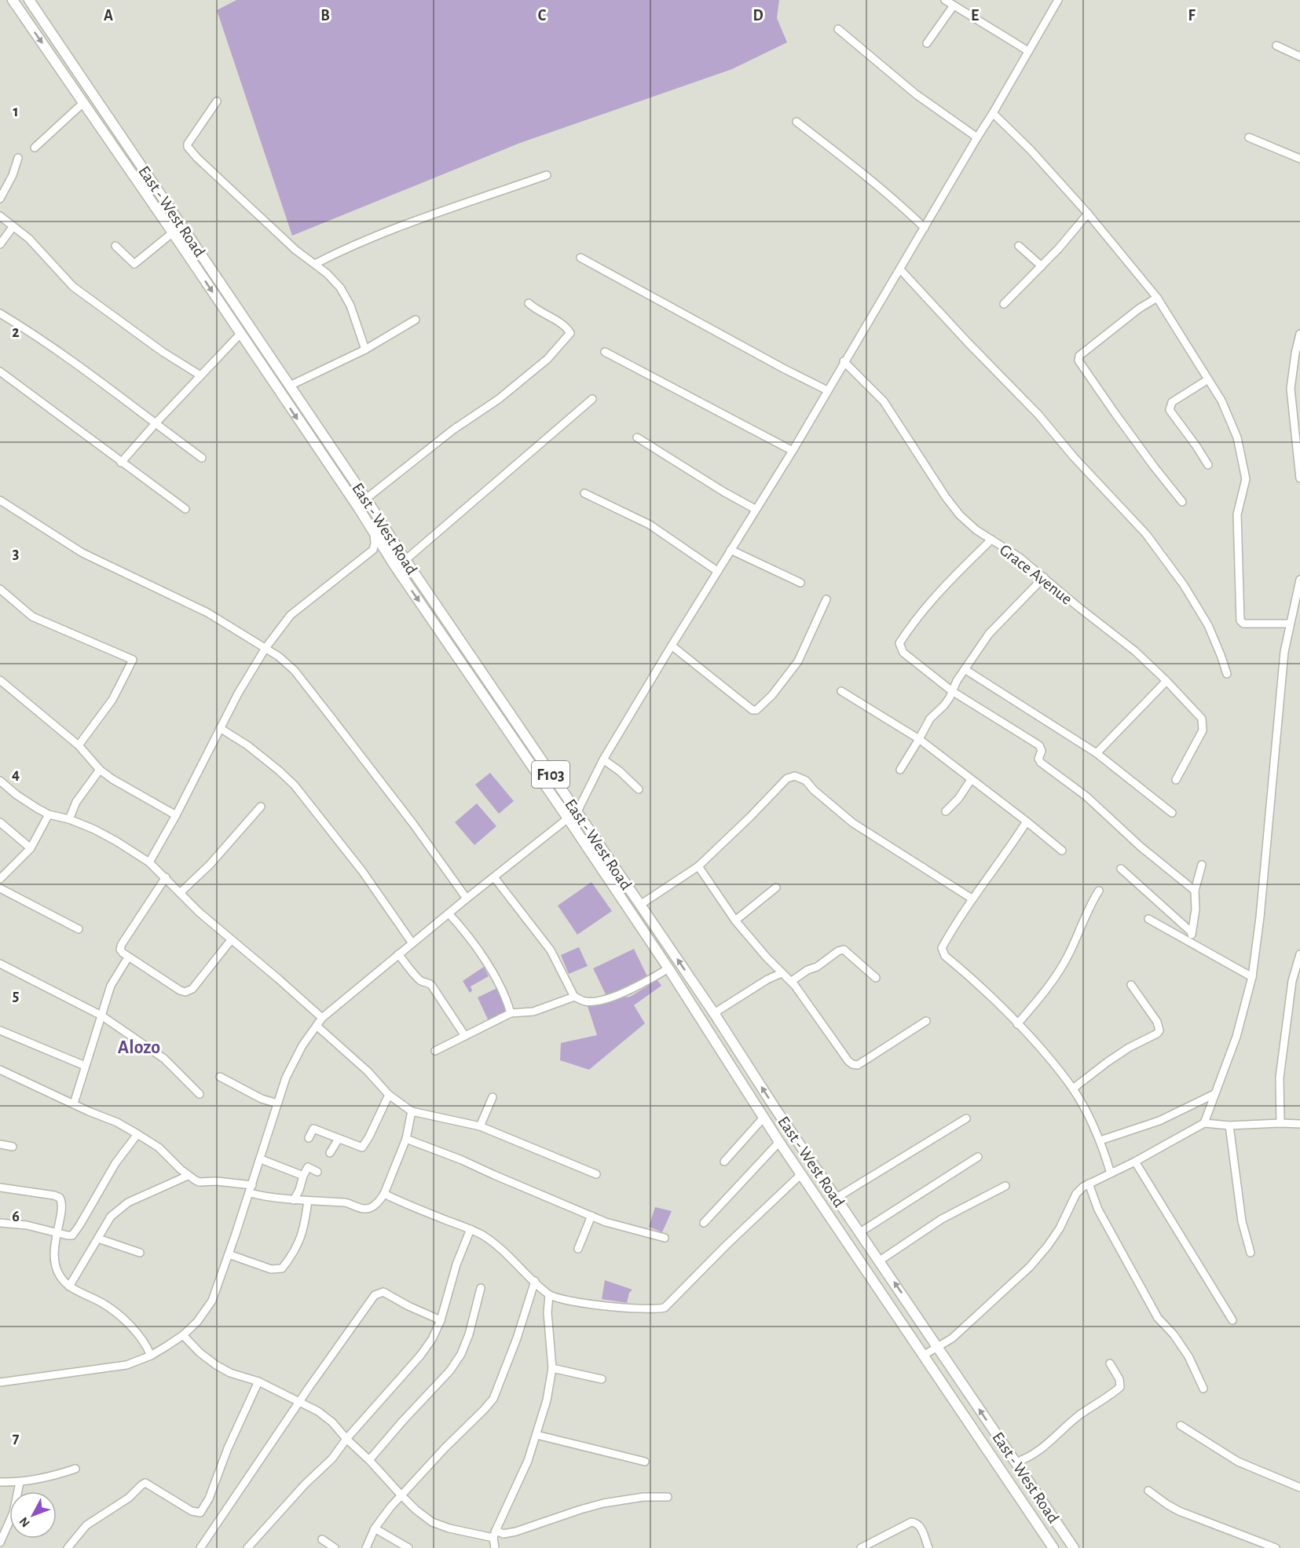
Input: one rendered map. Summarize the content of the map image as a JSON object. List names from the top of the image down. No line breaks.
{"streets":{"main road":["East - West Road","F103"],"street":["Grace Avenue"]},"districts":["Alozo"],"north":"bottom left","grid":{"columns":["A","B","C","D","E","F"],"rows":["1","2","3","4","5","6","7"]}}
